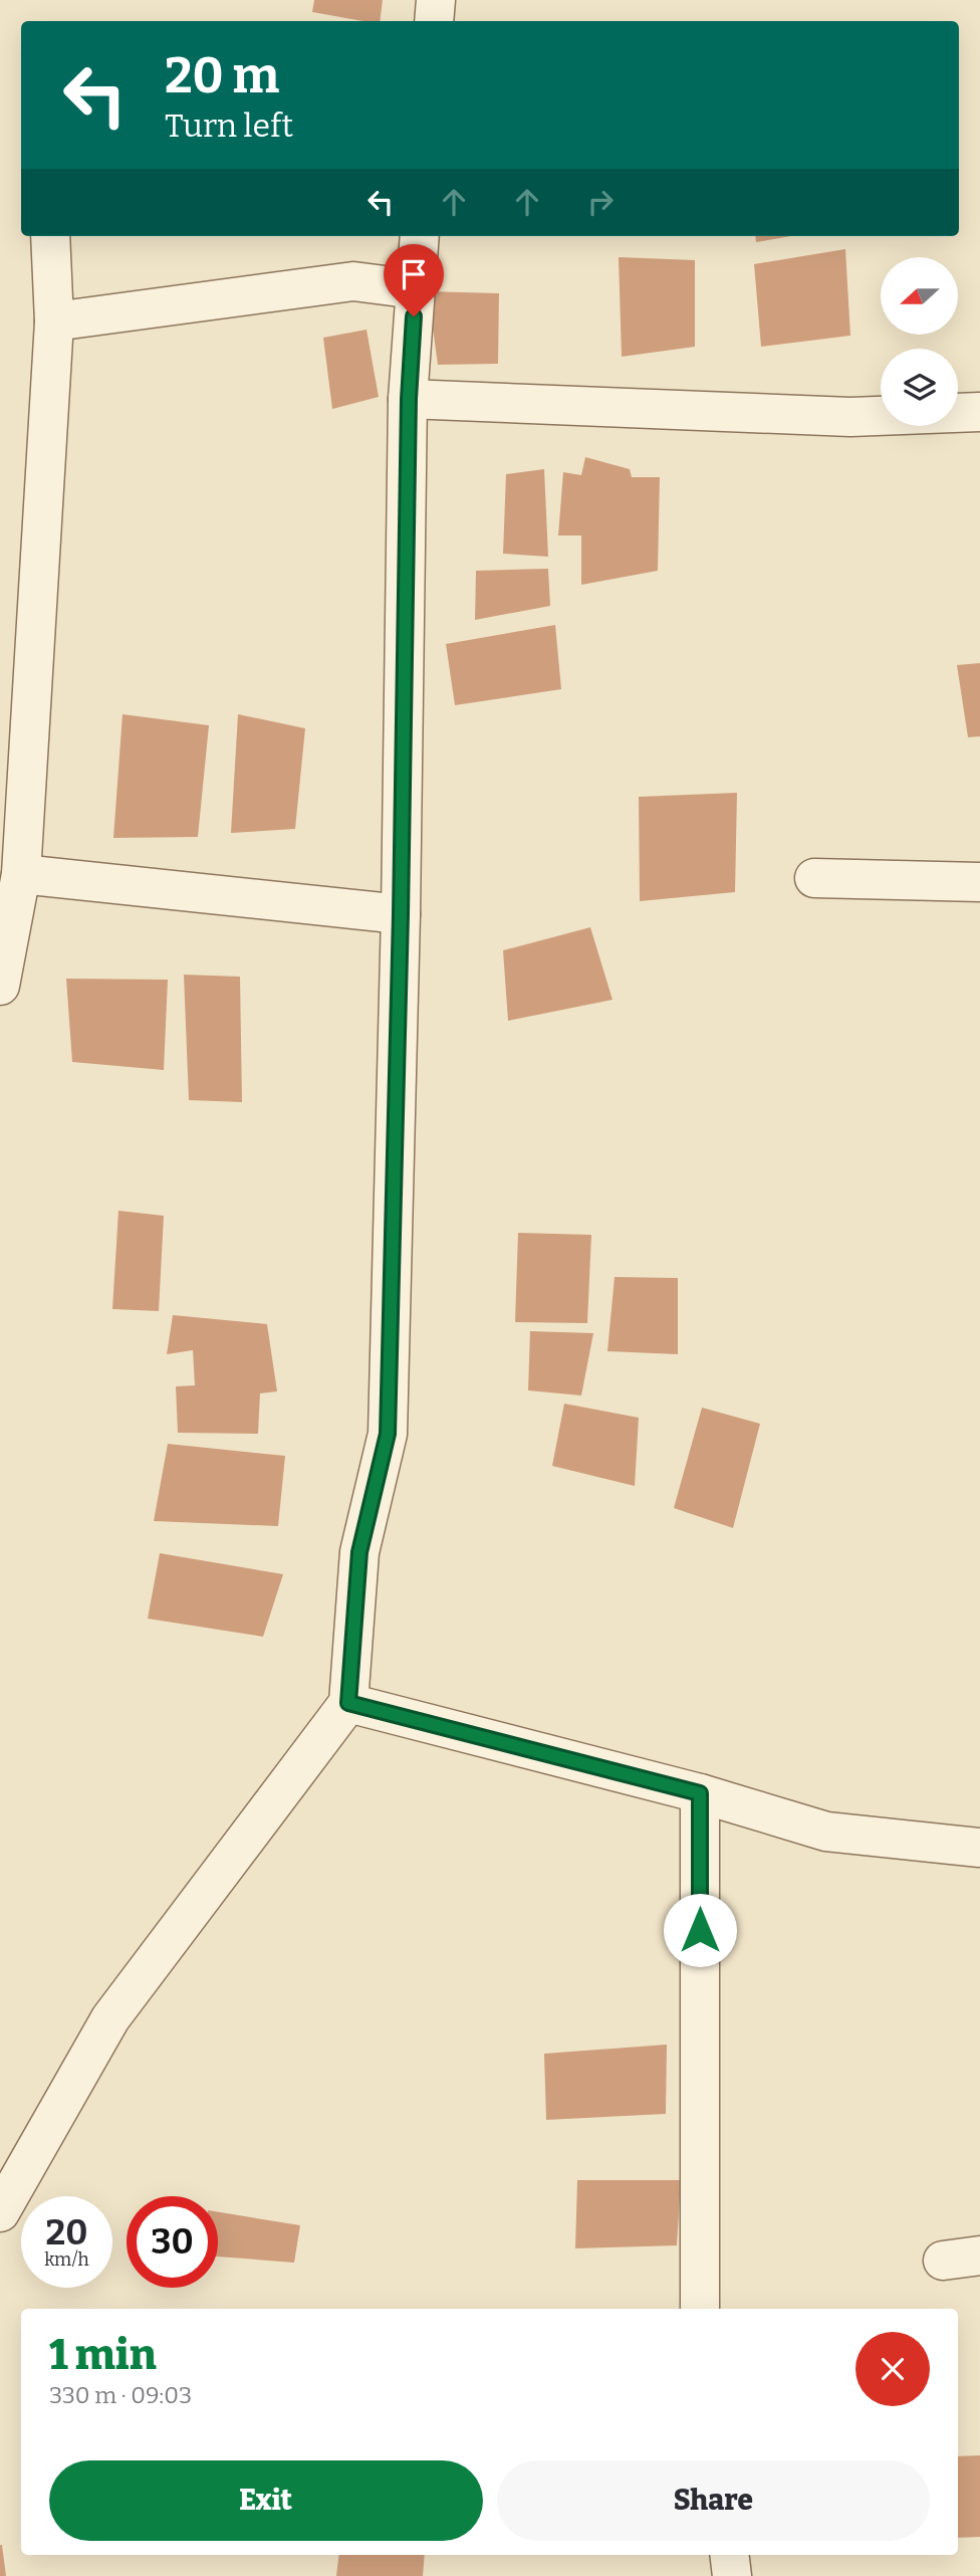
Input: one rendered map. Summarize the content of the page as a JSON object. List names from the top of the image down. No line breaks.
{"north":"left","page":{"turn":["20 m","Turn left"],"speed":"20 km/h","limit":"30","heading":["1 min","330 m · 09:03"],"buttons":["Exit","Share"]}}
